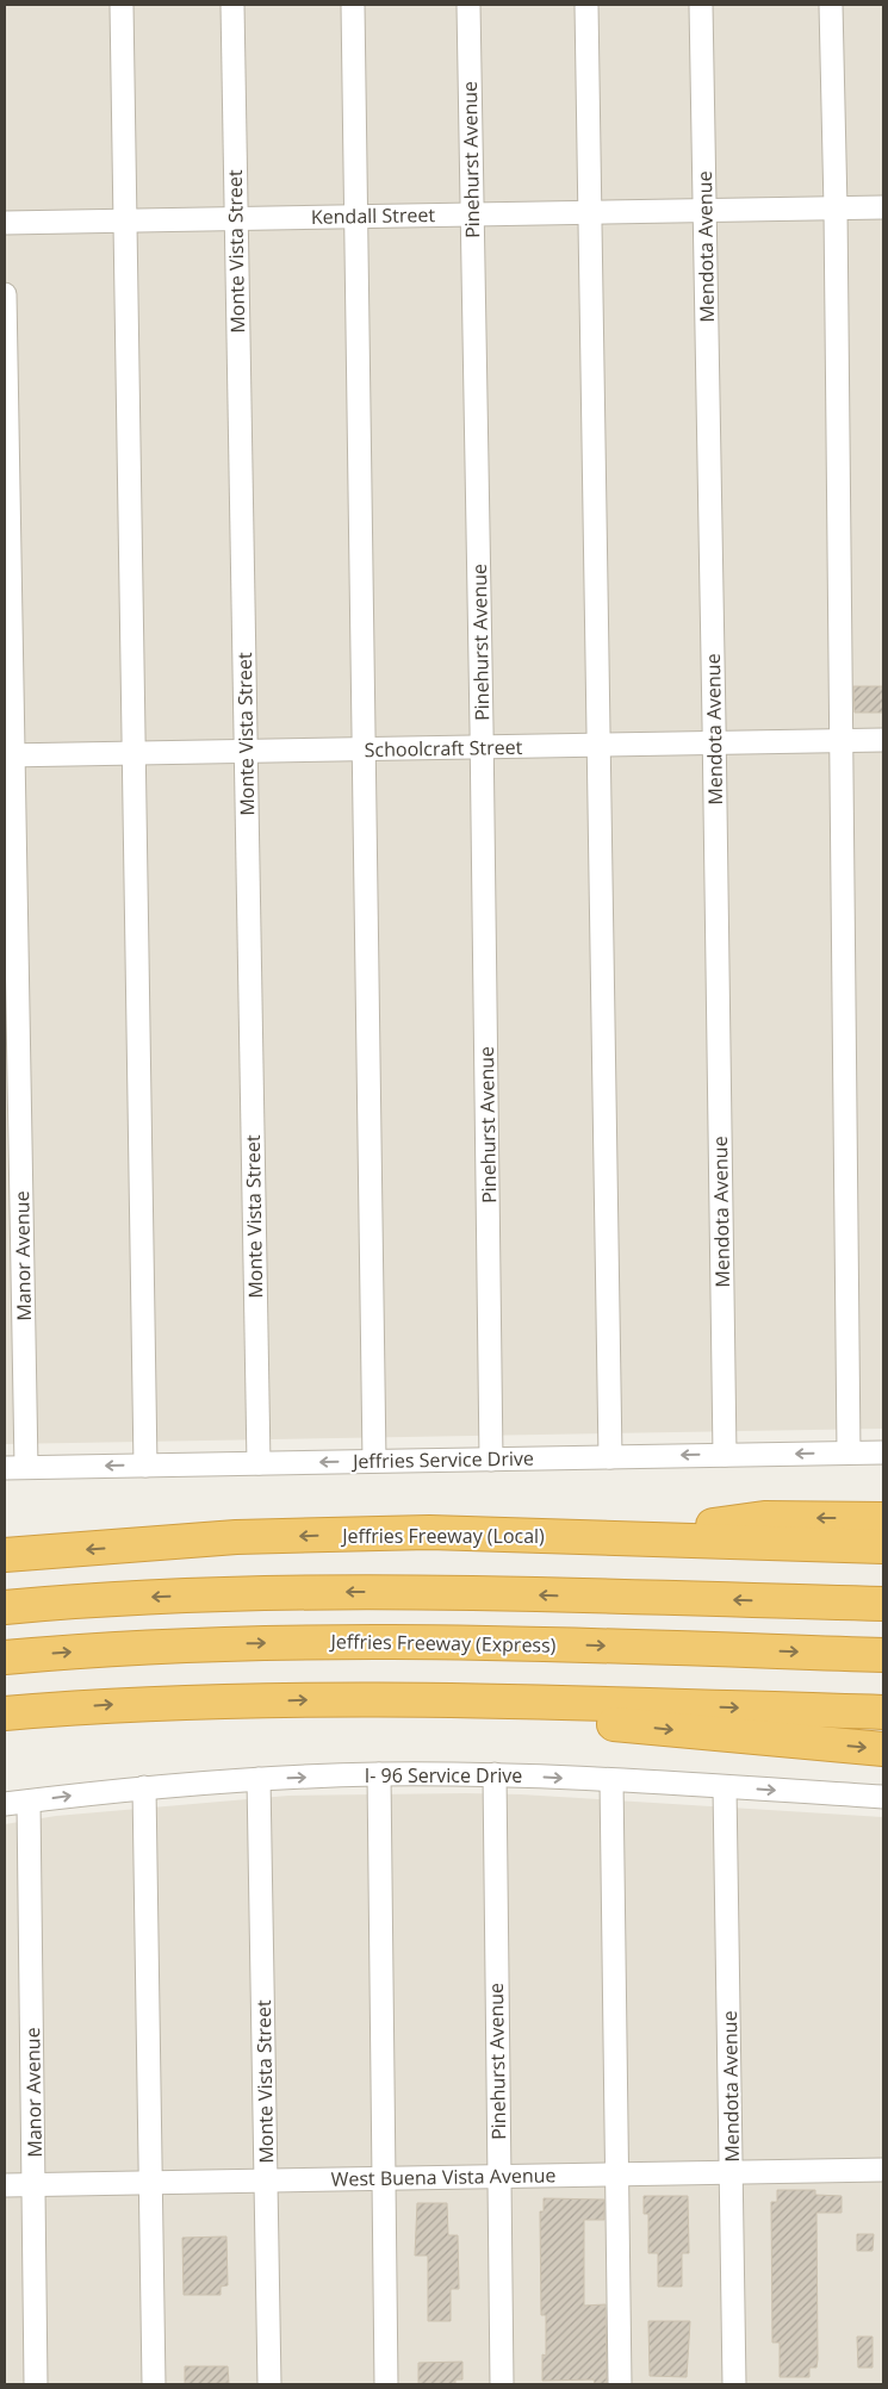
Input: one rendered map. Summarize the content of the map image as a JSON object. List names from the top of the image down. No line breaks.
{"streets":{"highway":["Jeffries Freeway (Local)","Jeffries Freeway (Express)"],"street":["Pinehurst Avenue","Kendall Street","Mendota Avenue","Monte Vista Street","Schoolcraft Street","Manor Avenue","Jeffries Service Drive","I- 96 Service Drive","West Buena Vista Avenue"]},"crossings":[["Pinehurst Avenue","Kendall Street"],["Pinehurst Avenue","Schoolcraft Street"],["Pinehurst Avenue","Jeffries Service Drive"],["Pinehurst Avenue","I- 96 Service Drive"],["Pinehurst Avenue","West Buena Vista Avenue"],["Kendall Street","Mendota Avenue"],["Kendall Street","Monte Vista Street"],["Mendota Avenue","Schoolcraft Street"],["Mendota Avenue","Jeffries Service Drive"],["Mendota Avenue","I- 96 Service Drive"],["Mendota Avenue","West Buena Vista Avenue"],["Monte Vista Street","Schoolcraft Street"],["Monte Vista Street","Jeffries Service Drive"],["Monte Vista Street","I- 96 Service Drive"],["Monte Vista Street","West Buena Vista Avenue"],["Schoolcraft Street","Manor Avenue"],["Manor Avenue","Jeffries Service Drive"],["Manor Avenue","I- 96 Service Drive"],["Manor Avenue","West Buena Vista Avenue"]],"one_way":["Jeffries Service Drive","I- 96 Service Drive"]}
